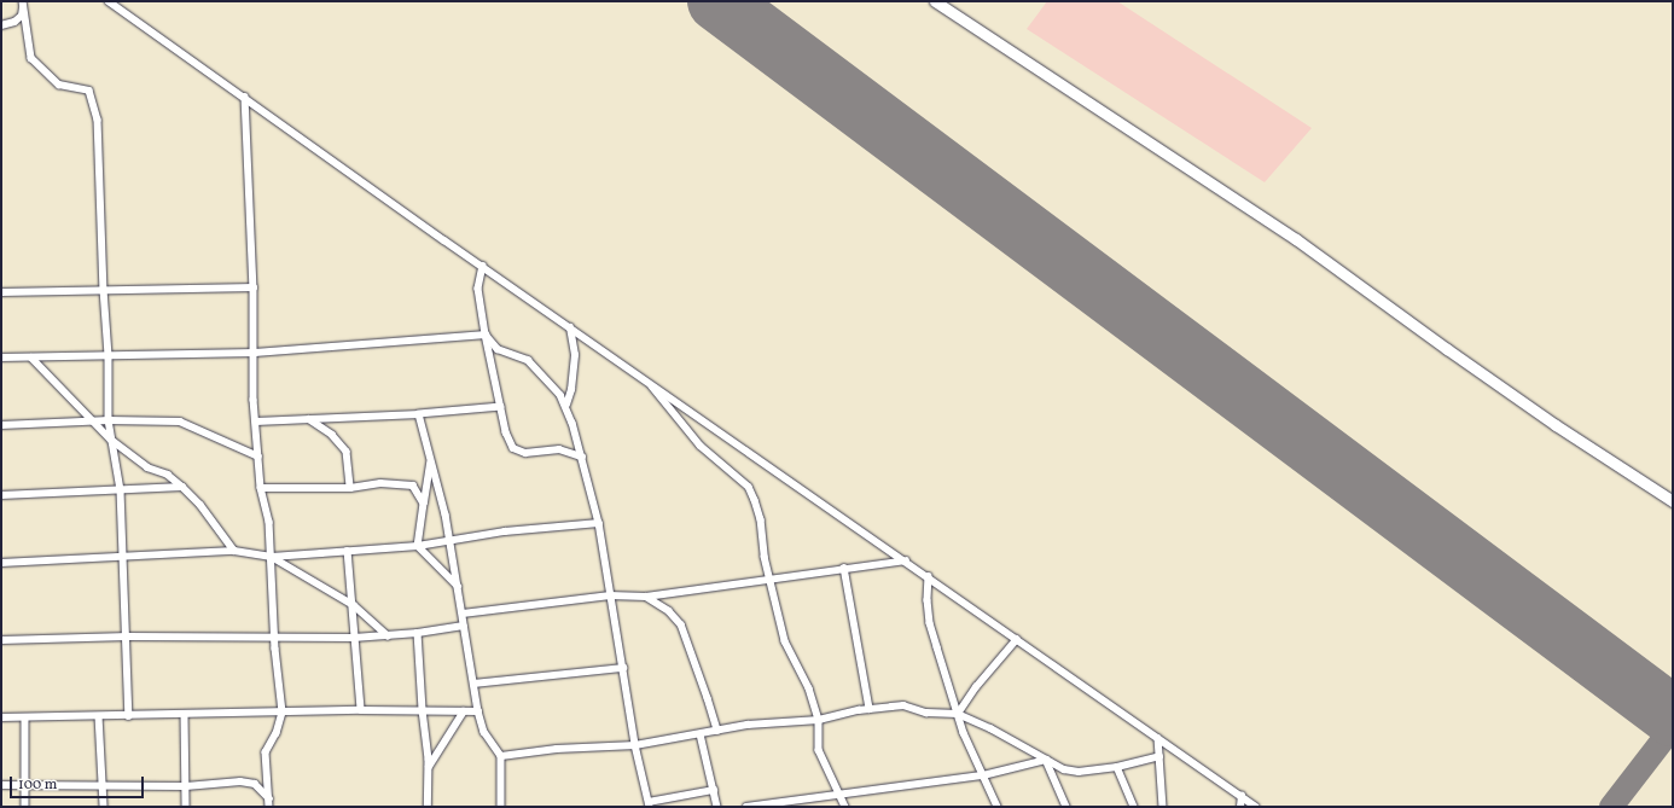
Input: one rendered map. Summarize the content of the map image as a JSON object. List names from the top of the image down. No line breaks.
{"scale_bar":"100 m"}
